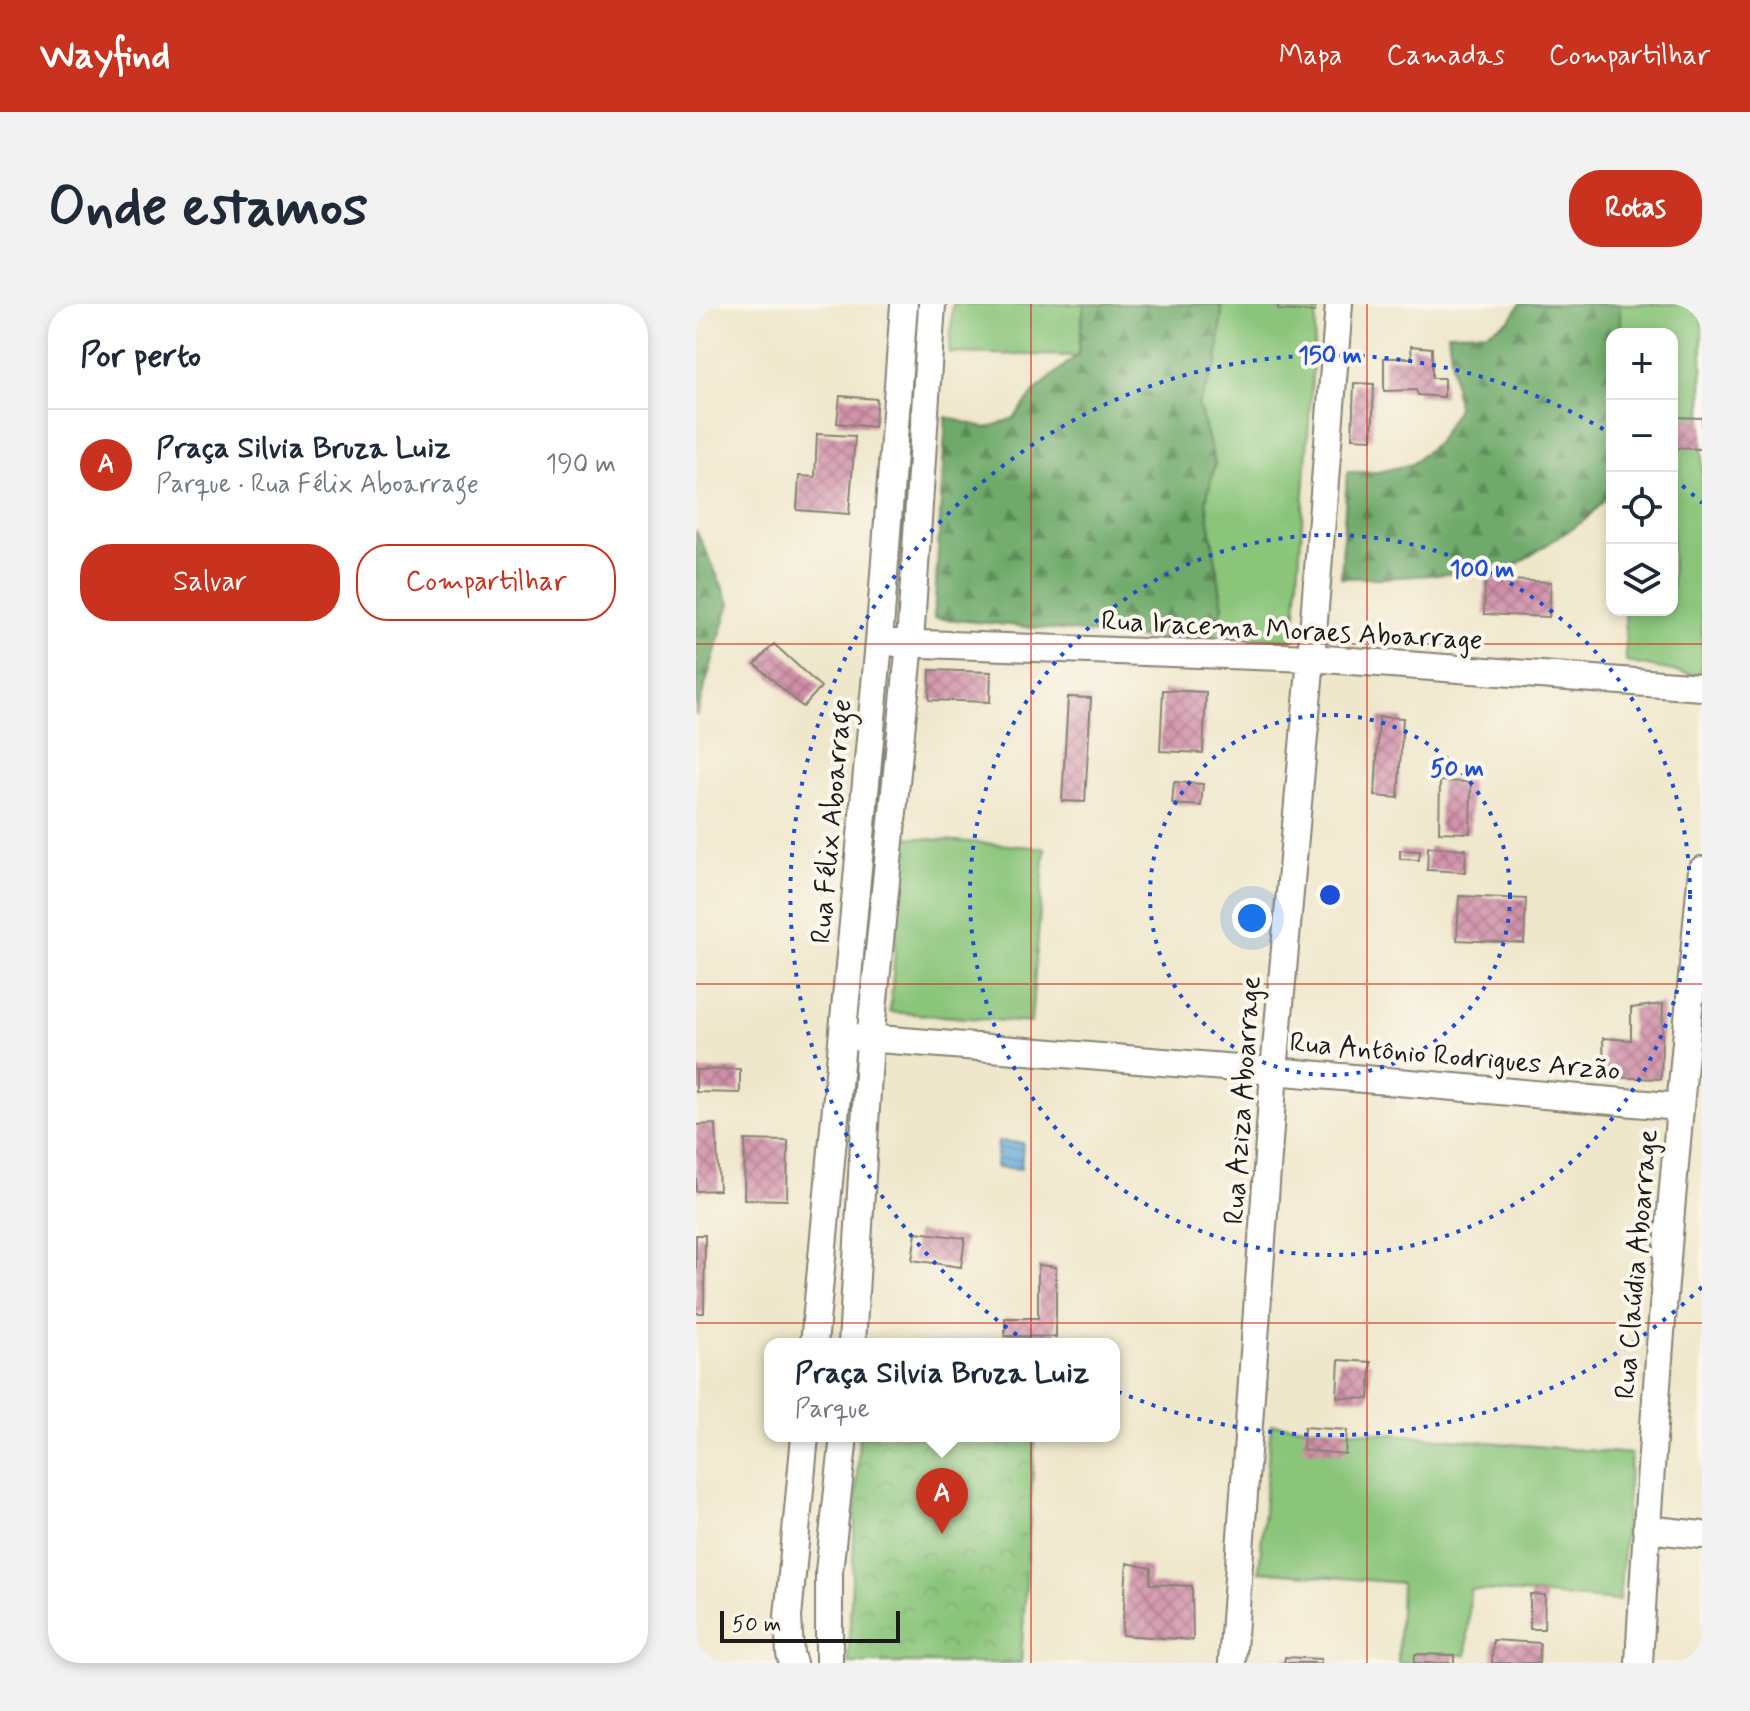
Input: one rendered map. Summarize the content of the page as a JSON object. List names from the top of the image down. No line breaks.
{"streets":{"street":["Rua Iracema Moraes Aboarrage","Rua Félix Aboarrage","Rua Antônio Rodrigues Arzão","Rua Aziza Aboarrage","Rua Claúdia Aboarrage"]},"crossings":[["Rua Iracema Moraes Aboarrage","Rua Félix Aboarrage"],["Rua Iracema Moraes Aboarrage","Rua Aziza Aboarrage"],["Rua Félix Aboarrage","Rua Antônio Rodrigues Arzão"],["Rua Antônio Rodrigues Arzão","Rua Aziza Aboarrage"],["Rua Antônio Rodrigues Arzão","Rua Claúdia Aboarrage"]],"scale_bar":"50 m","page":{"header":"Wayfind","nav":["Mapa","Camadas","Compartilhar"],"buttons":["Rotas",["Salvar","Compartilhar"]],"title":"Onde estamos","heading":"Por perto","map_buttons":["+","−"],"list":[{"mark":"A","name":"Praça Silvia Bruza Luiz","note":"Parque · Rua Félix Aboarrage","value":"190 m"}],"popup":["Praça Silvia Bruza Luiz","Parque"],"pins":"A","scale":"50 m"},"rings":["150 m","100 m","50 m"]}
